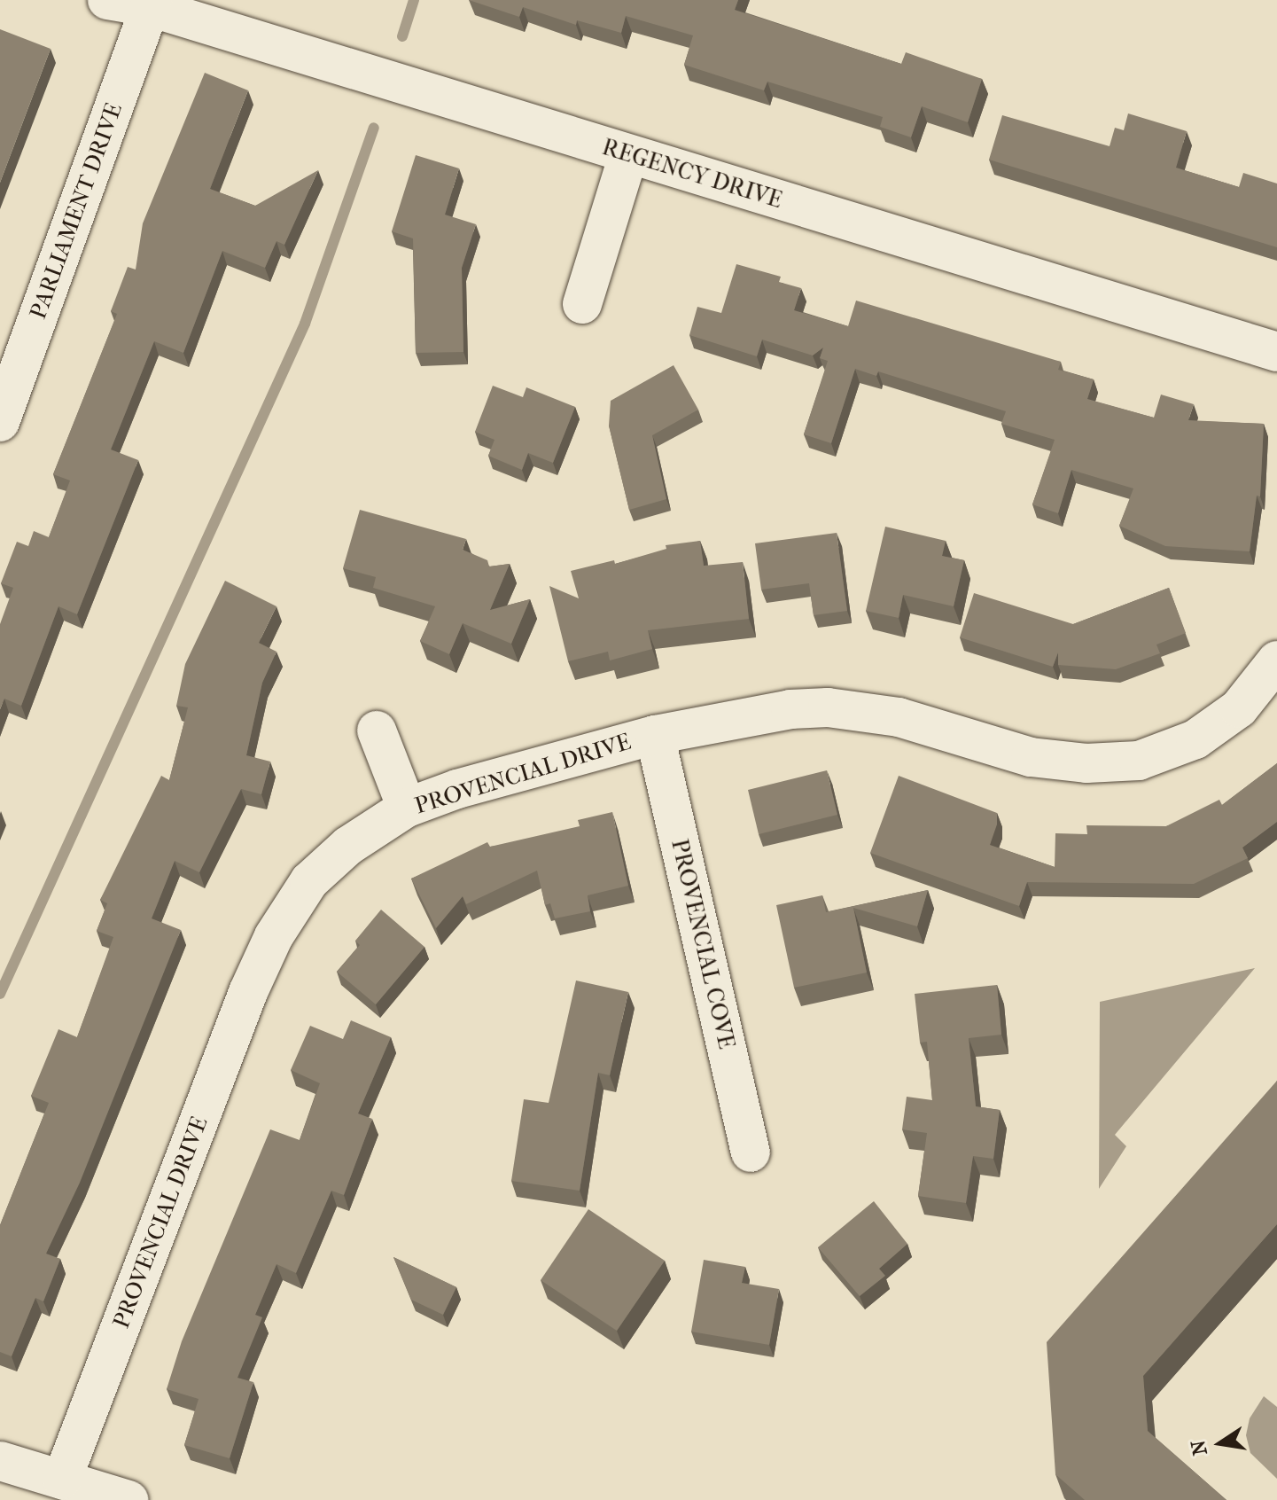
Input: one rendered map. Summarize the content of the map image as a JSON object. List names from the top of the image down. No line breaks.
{"streets":{"street":["REGENCY DRIVE","PARLIAMENT DRIVE","PROVENCIAL DRIVE","PROVENCIAL COVE"]},"crossings":[["REGENCY DRIVE","PARLIAMENT DRIVE"],["PROVENCIAL DRIVE","PROVENCIAL COVE"]],"north":"left"}
